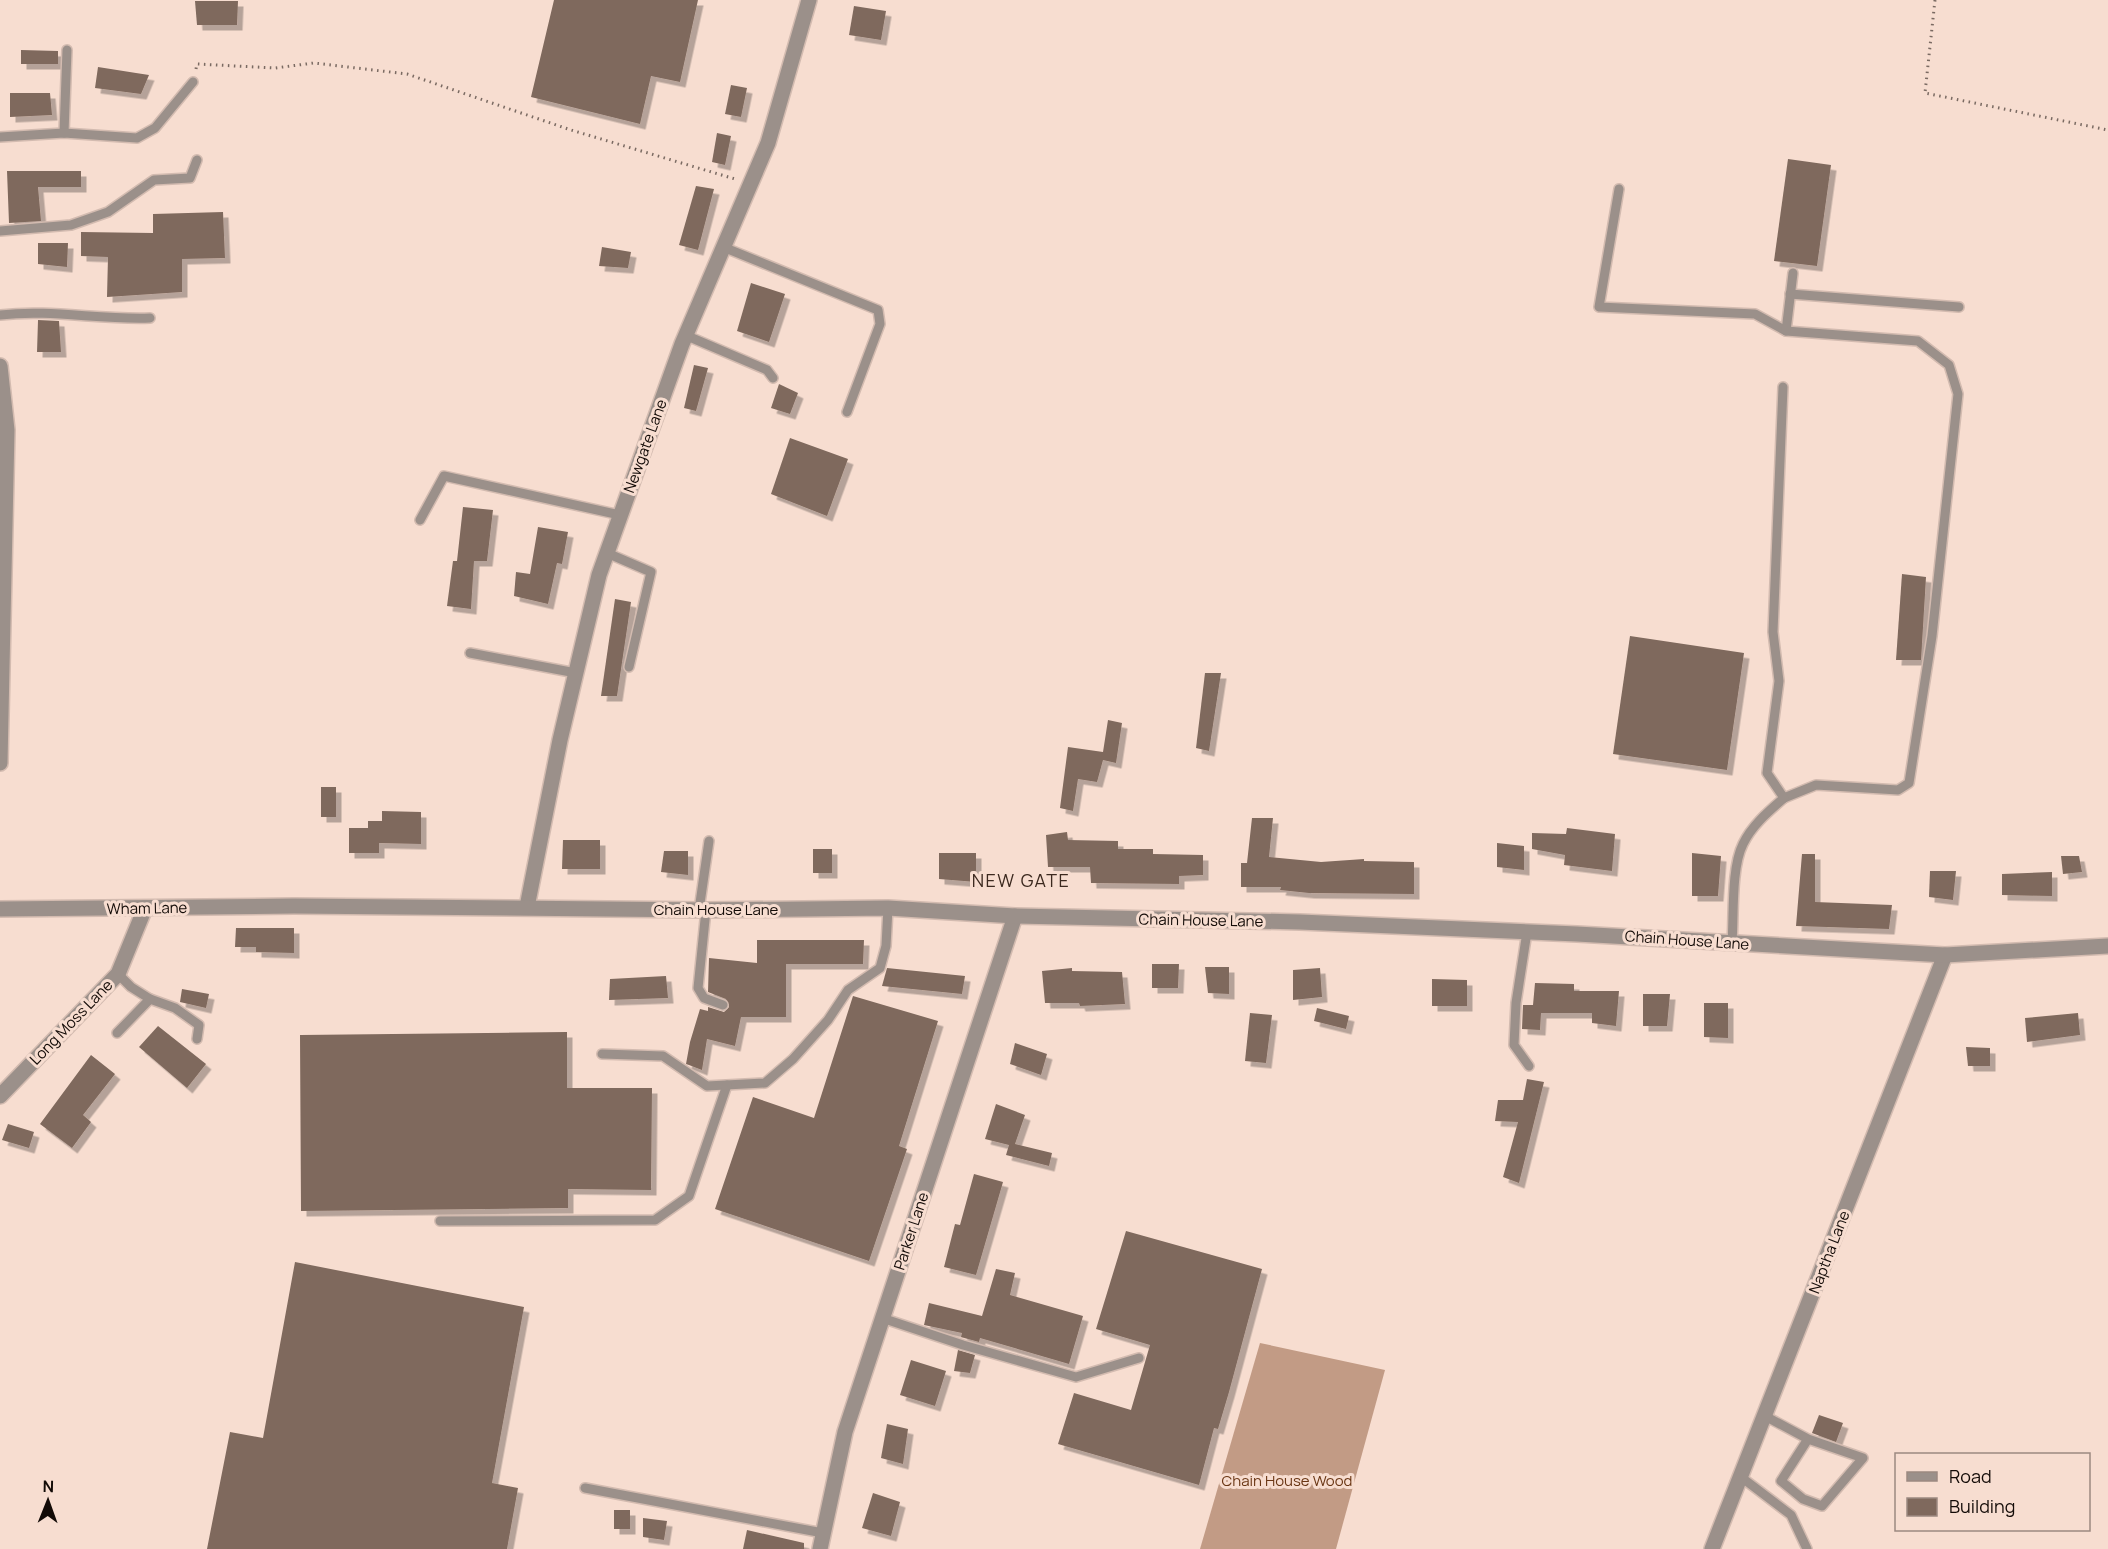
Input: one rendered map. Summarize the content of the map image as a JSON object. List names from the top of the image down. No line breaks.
{"streets":{"street":["Newgate Lane","Wham Lane","Chain House Lane","Long Moss Lane","Parker Lane","Naptha Lane"]},"crossings":[["Newgate Lane","Chain House Lane"],["Wham Lane","Chain House Lane"],["Wham Lane","Long Moss Lane"],["Chain House Lane","Parker Lane"],["Chain House Lane","Naptha Lane"]],"districts":["NEW GATE"],"parks":["Chain House Wood"],"legend":["Road","Building"],"north":"top"}
